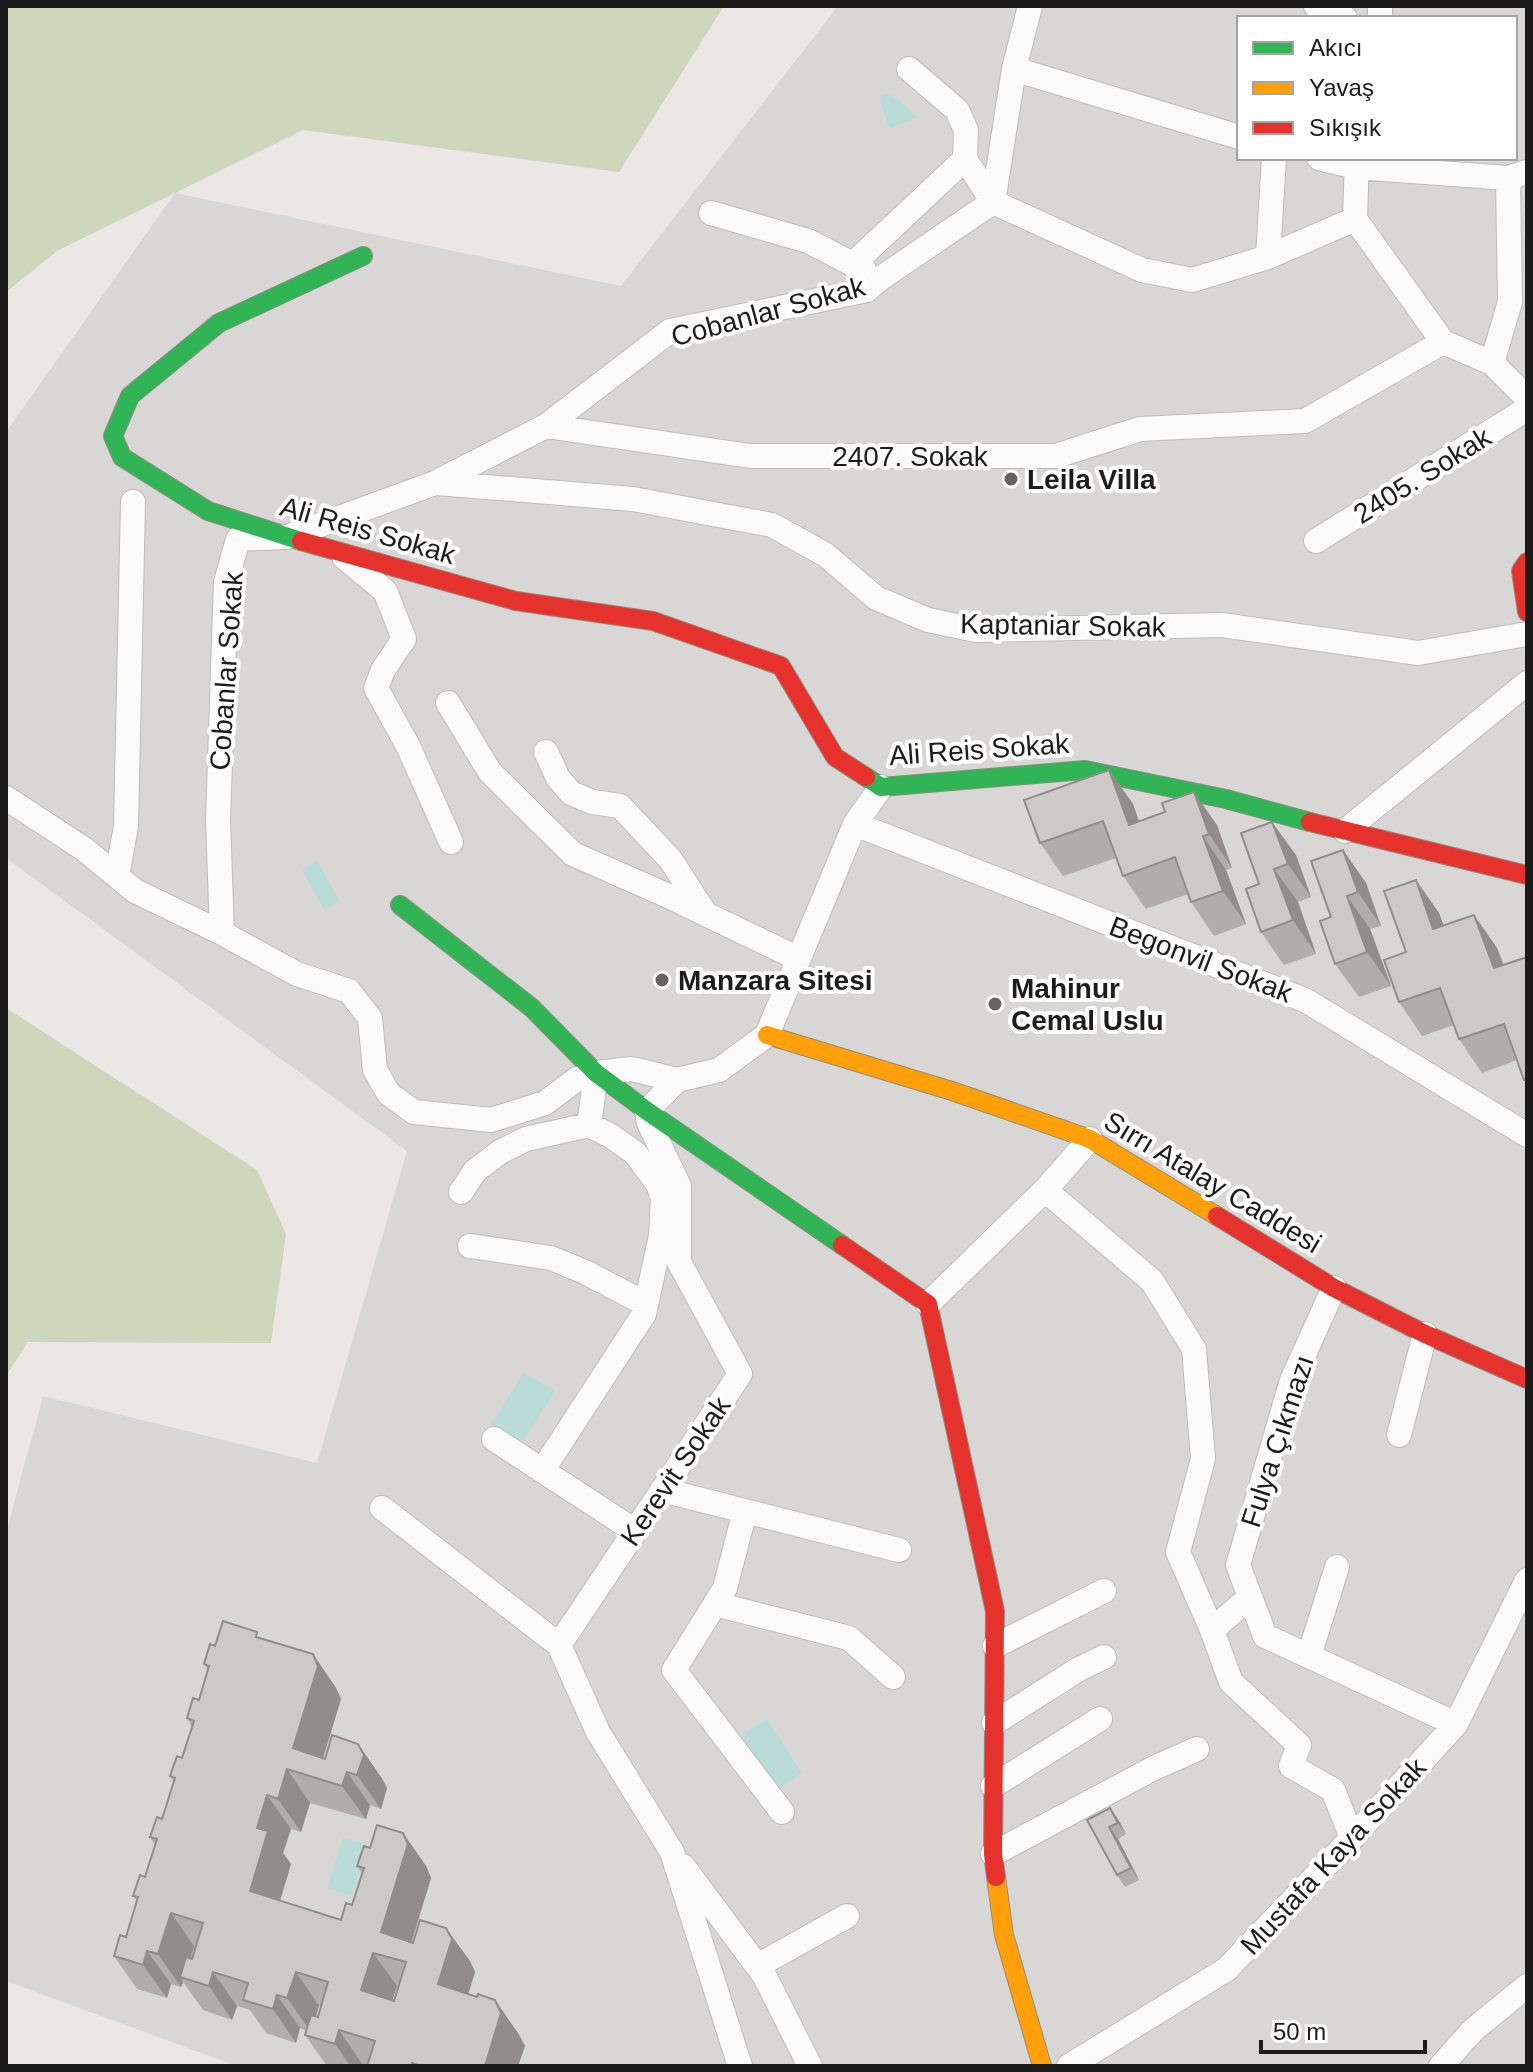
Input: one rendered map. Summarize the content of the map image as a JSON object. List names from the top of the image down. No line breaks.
{"streets":{"street":["Cobanlar Sokak","2407. Sokak","2405. Sokak","Ali Reis Sokak","Kaptaniar Sokak","Begonvil Sokak","Sırrı Atalay Caddesi","Fulya Çıkmazı","Kerevit Sokak","Mustafa Kaya Sokak"]},"crossings":[["Cobanlar Sokak","2407. Sokak"],["Cobanlar Sokak","Ali Reis Sokak"],["Cobanlar Sokak","Kaptaniar Sokak"],["Sırrı Atalay Caddesi","Fulya Çıkmazı"],["Fulya Çıkmazı","Mustafa Kaya Sokak"]],"places":["Leila Villa","Manzara Sitesi","Mahinur Cemal Uslu"],"legend":["Akıcı","Yavaş","Sıkışık"],"scale_bar":"50 m"}
